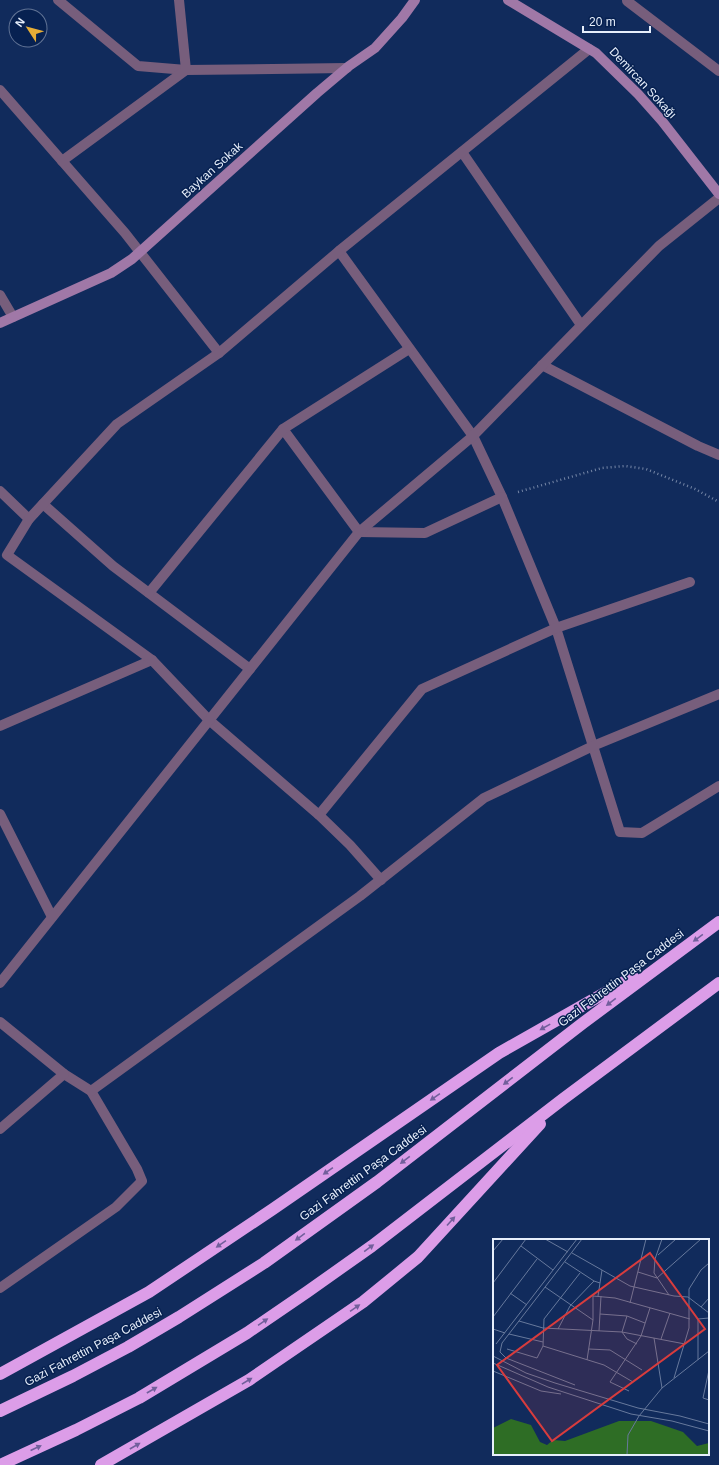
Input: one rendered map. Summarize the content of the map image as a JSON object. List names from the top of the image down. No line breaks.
{"streets":{"highway":["Gazi Fahrettin Paşa Caddesi"],"street":["Demircan Sokağı","Baykan Sokak"]},"scale_bar":"20 m","north":"top left"}
